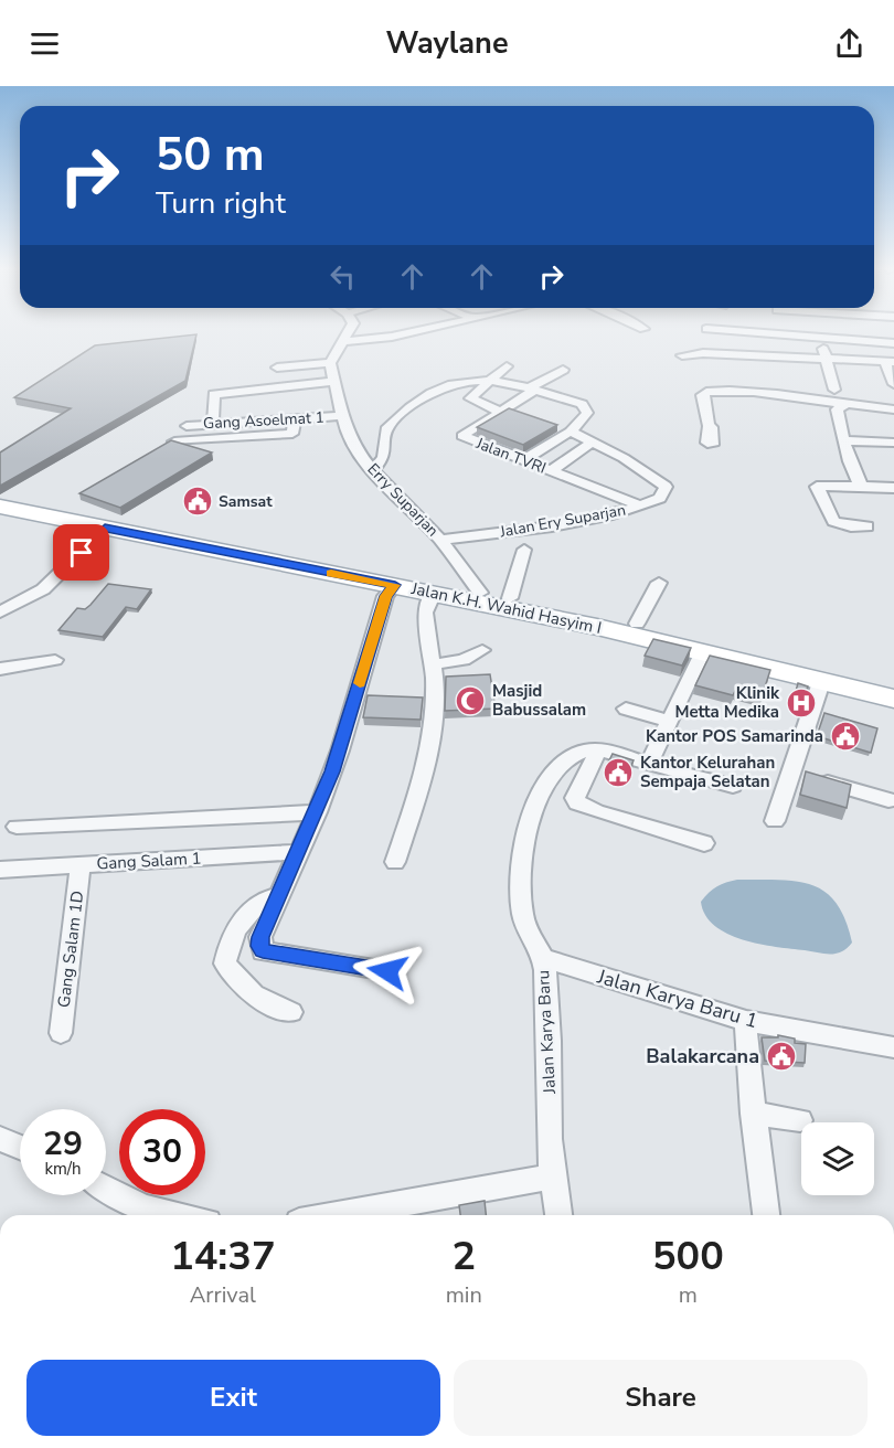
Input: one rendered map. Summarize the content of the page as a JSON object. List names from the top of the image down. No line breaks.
{"streets":{"main road":["Jalan K.H. Wahid Hasyim I"],"street":["Gang Asoelmat 1","Jalan TVRI","Erry Suparjan","Jalan Ery Suparjan","Gang Salam 1","Gang Salam 1D","Jalan Karya Baru 1","Jalan Karya Baru"]},"crossings":[["Gang Asoelmat 1","Erry Suparjan"],["Jalan TVRI","Jalan Ery Suparjan"],["Erry Suparjan","Jalan Ery Suparjan"],["Erry Suparjan","Jalan K.H. Wahid Hasyim I"],["Gang Salam 1","Gang Salam 1D"],["Jalan Karya Baru 1","Jalan Karya Baru"]],"places":{"public building":["Samsat","Kantor POS Samarinda","Kantor Kelurahan Sempaja Selatan","Balakarcana"],"mosque":["Masjid Babussalam"],"hospital":["Klinik Metta Medika"]},"page":{"header":"Waylane","turn":["50 m","Turn right"],"speed":"29 km/h","limit":"30","eta":["14:37","Arrival","2","min","500","m"],"buttons":["Exit","Share"]}}
